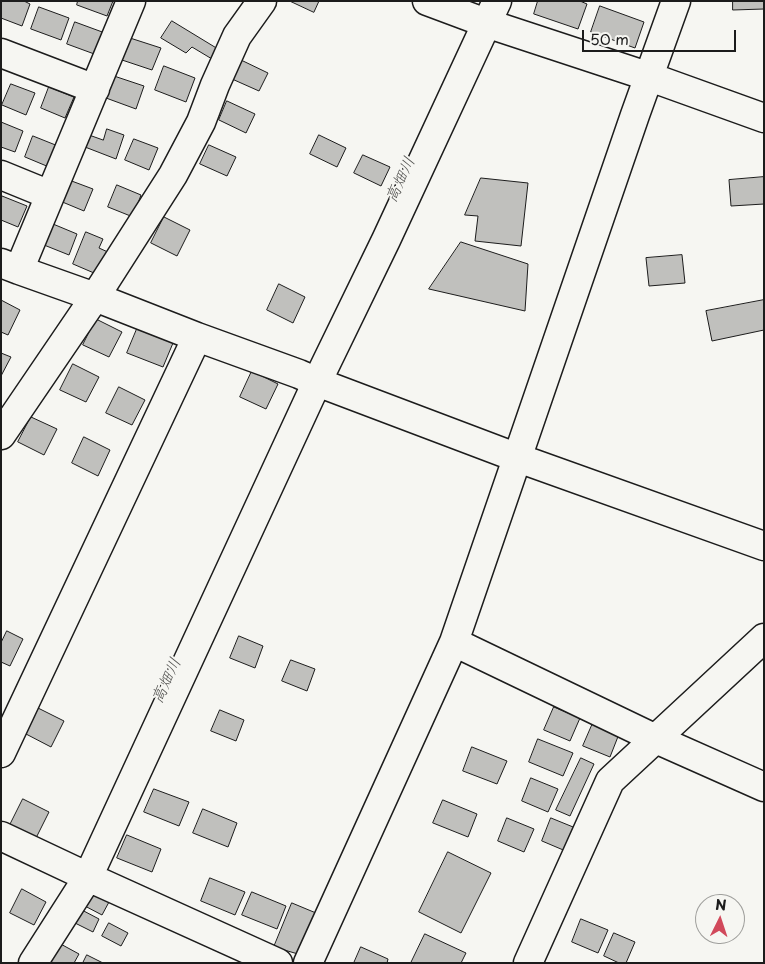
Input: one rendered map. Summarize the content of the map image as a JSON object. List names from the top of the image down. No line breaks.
{"water":["高畑川"],"scale_bar":"50 m","north":"top"}
